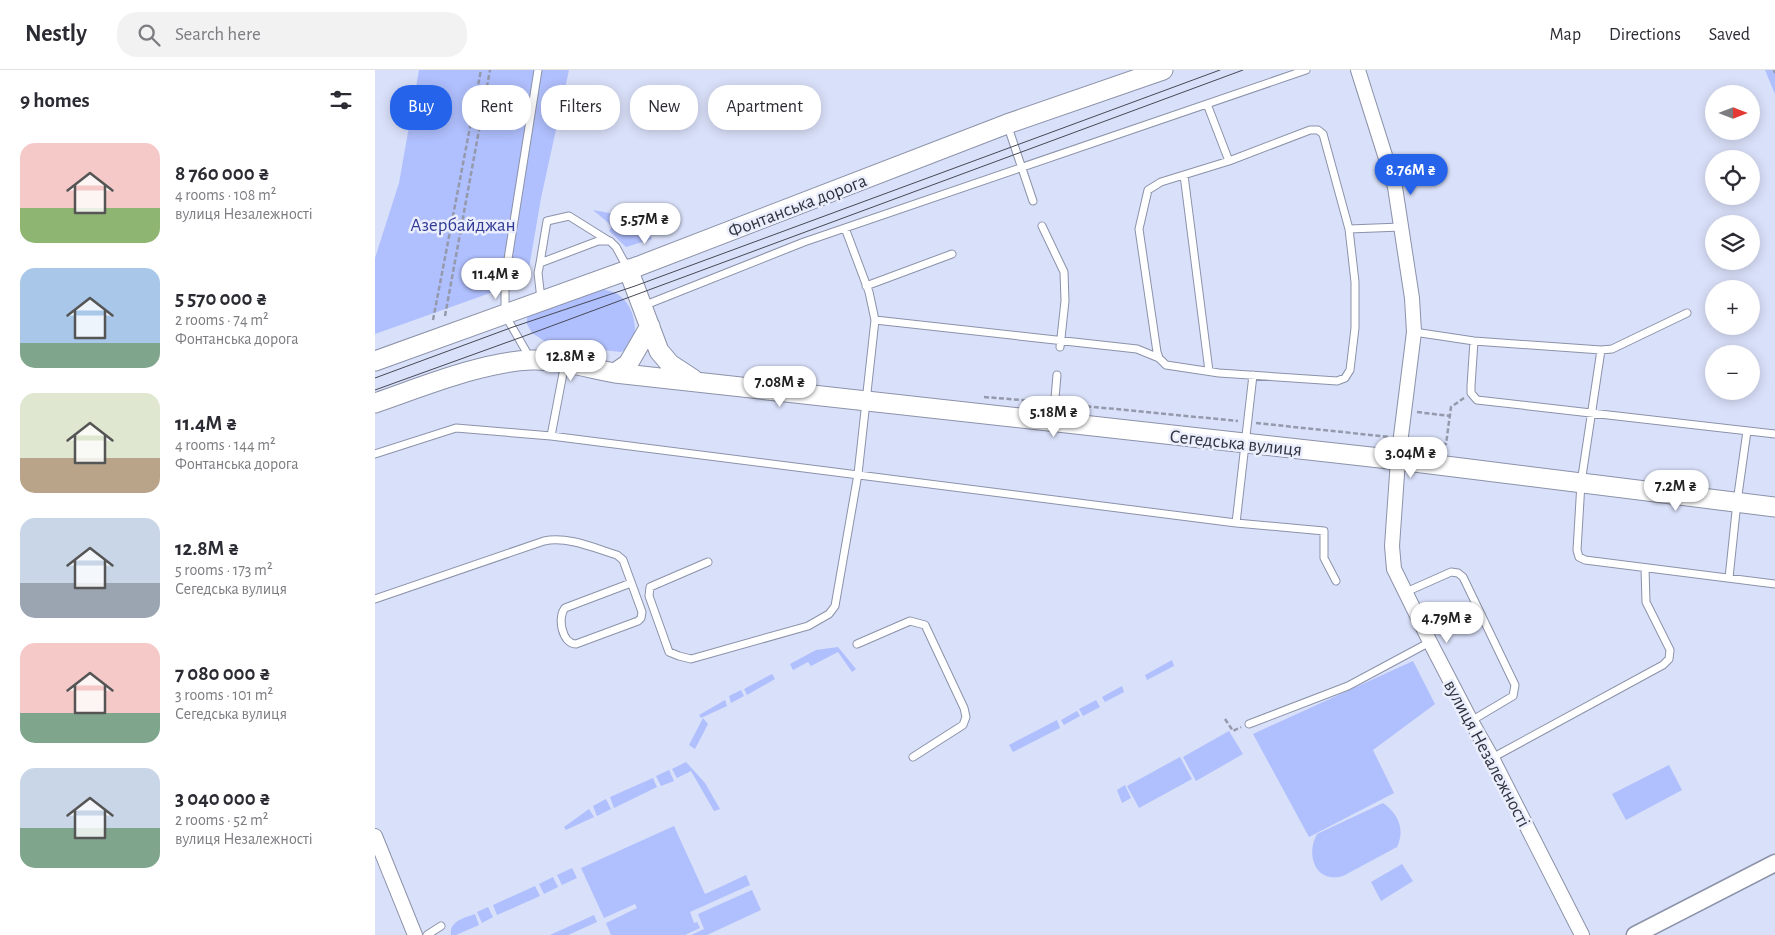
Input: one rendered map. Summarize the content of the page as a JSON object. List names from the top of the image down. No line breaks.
{"streets":{"main road":["Фонтанська дорога","Сегедська вулиця"],"street":["вулиця Незалежності"]},"crossings":[["Фонтанська дорога","Сегедська вулиця"],["Сегедська вулиця","вулиця Незалежності"]],"parks":["Азербайджан"],"north":"right","page":{"header":"Nestly","search":"Search here","nav":["Map","Directions","Saved"],"heading":"9 homes","map_buttons":["+","−"],"chip":["Buy","Rent","Filters","New","Apartment"],"list":[{"name":"8 760 000 ₴","note":"4 rooms · 108 m² · вулиця Незалежності"},{"name":"5 570 000 ₴","note":"2 rooms · 74 m² · Фонтанська дорога"},{"name":"11.4M ₴","note":"4 rooms · 144 m² · Фонтанська дорога"},{"name":"12.8M ₴","note":"5 rooms · 173 m² · Сегедська вулиця"},{"name":"7 080 000 ₴","note":"3 rooms · 101 m² · Сегедська вулиця"},{"name":"3 040 000 ₴","note":"2 rooms · 52 m² · вулиця Незалежності"}],"price":["8.76M ₴","5.57M ₴","11.4M ₴","12.8M ₴","7.08M ₴","5.18M ₴","3.04M ₴","7.2M ₴","4.79M ₴"]}}
